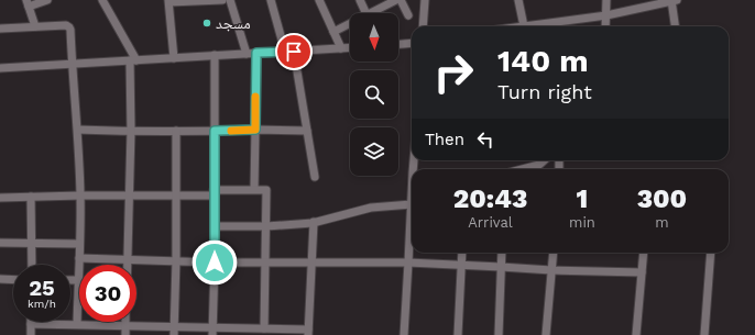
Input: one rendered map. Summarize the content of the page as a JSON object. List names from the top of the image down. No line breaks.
{"places":["مسجد"],"north":"bottom","page":{"turn":["140 m","Turn right"],"then":"Then","eta":["20:43","Arrival","1","min","300","m"],"speed":"25 km/h","limit":"30"}}
